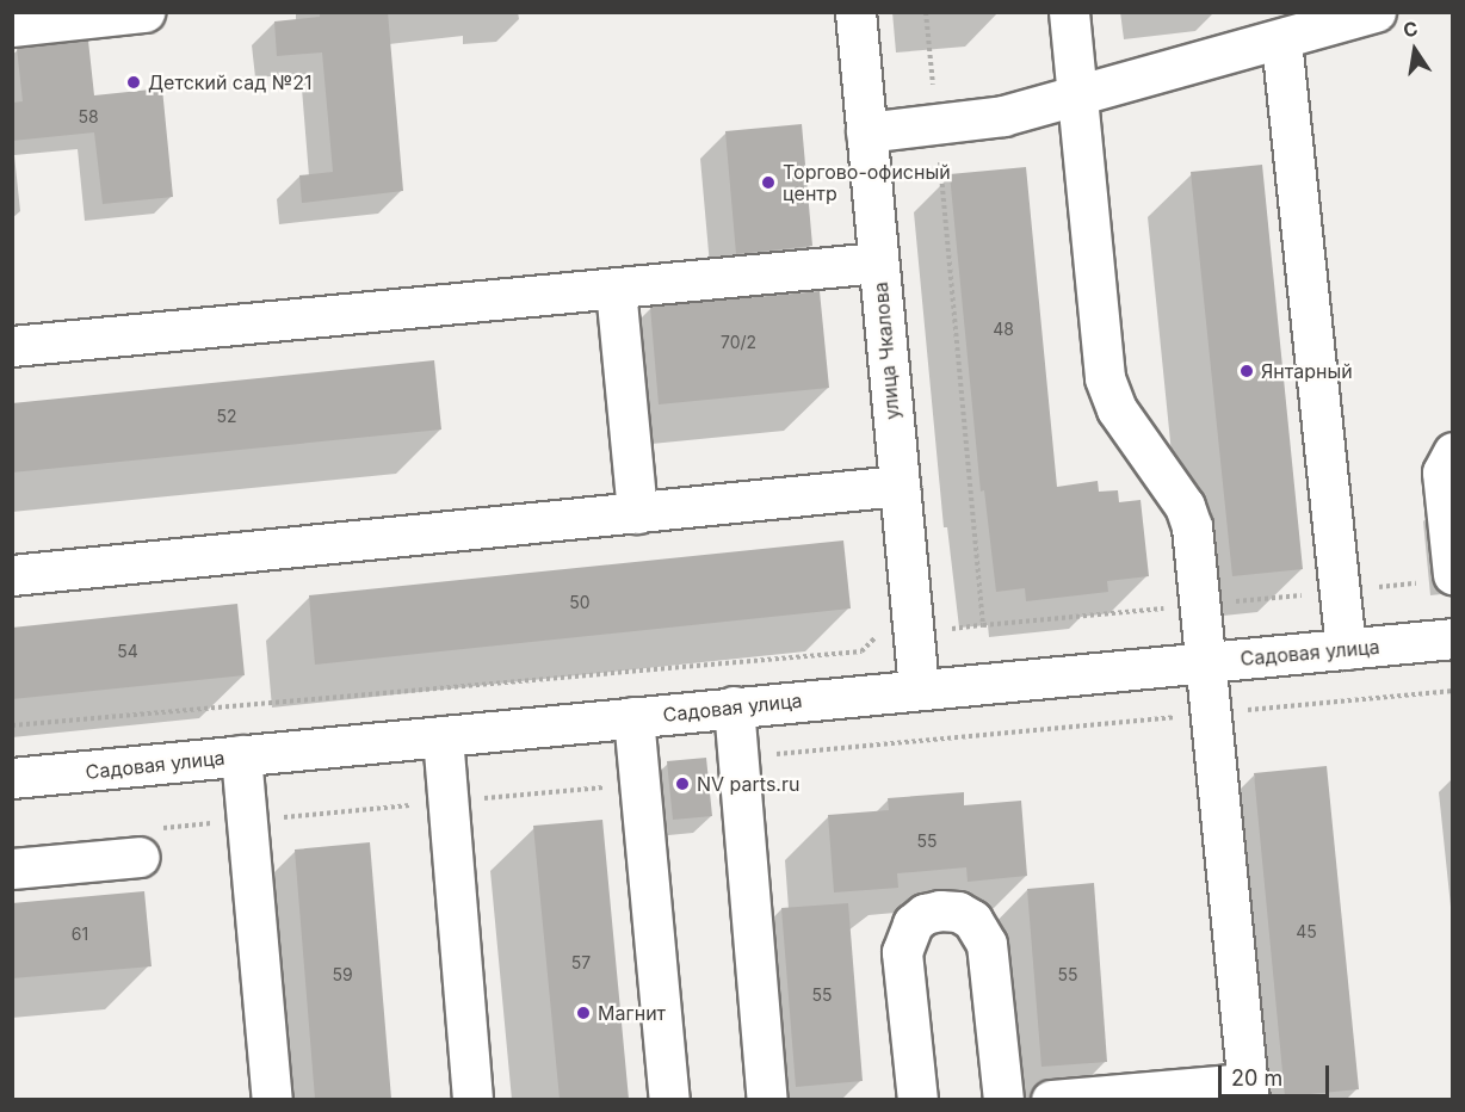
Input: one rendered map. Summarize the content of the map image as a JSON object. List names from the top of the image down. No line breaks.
{"streets":{"street":["улица Чкалова","Садовая улица"]},"crossings":[["улица Чкалова","Садовая улица"]],"places":["Детский сад №21","Торгово-офисный центр","Янтарный","NV parts.ru","Магнит"],"house_numbers":["58","48","70/2","52","50","54","55","45","61","57","59","55","55"],"scale_bar":"20 m","north":"top"}
